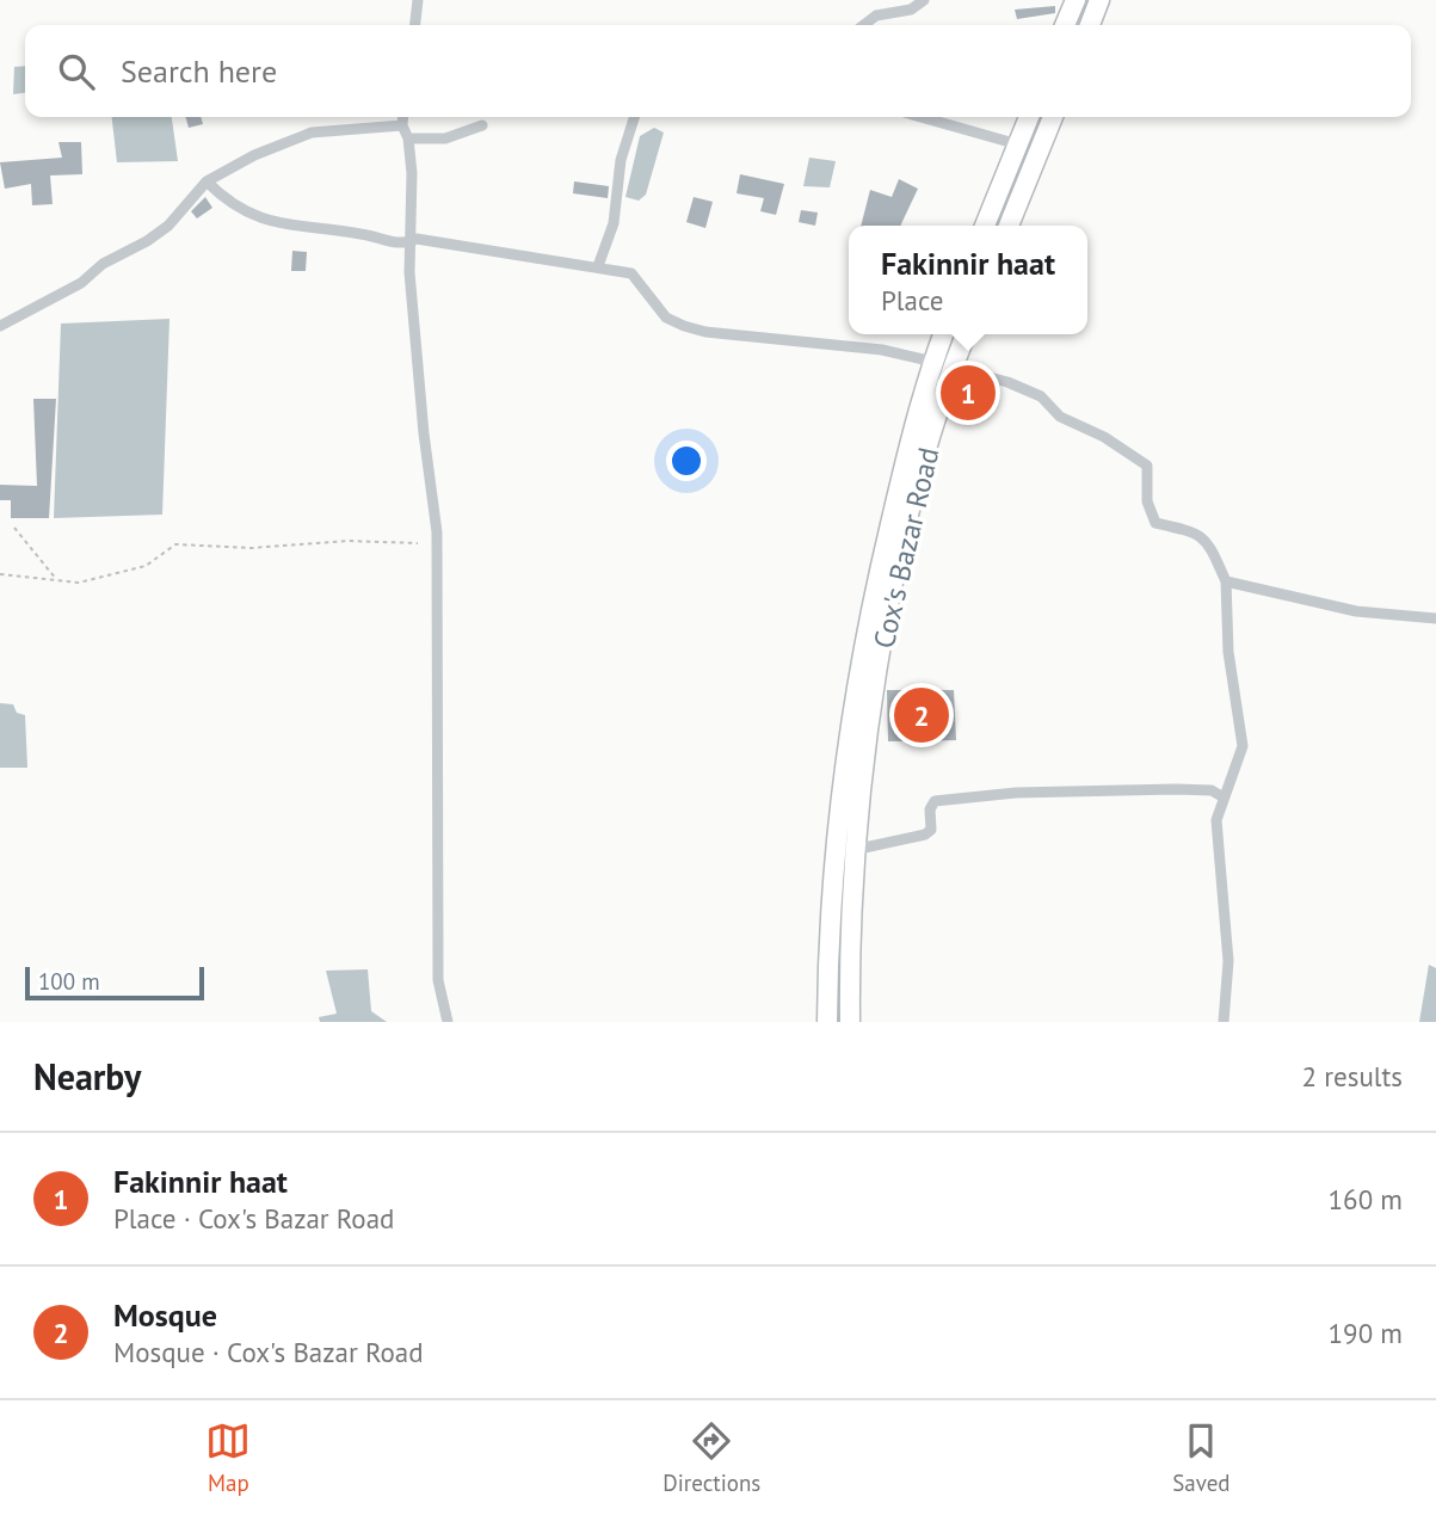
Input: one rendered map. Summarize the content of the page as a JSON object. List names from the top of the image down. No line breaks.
{"streets":{"highway":["Cox's Bazar Road"]},"scale_bar":"100 m","page":{"search":"Search here","popup":["Fakinnir haat","Place"],"pins":["1","2"],"scale":"100 m","heading":["Nearby","2 results"],"list":[{"mark":"1","name":"Fakinnir haat","note":"Place · Cox's Bazar Road","value":"160 m"},{"mark":"2","name":"Mosque","note":"Mosque · Cox's Bazar Road","value":"190 m"}],"nav":["Map","Directions","Saved"]}}
